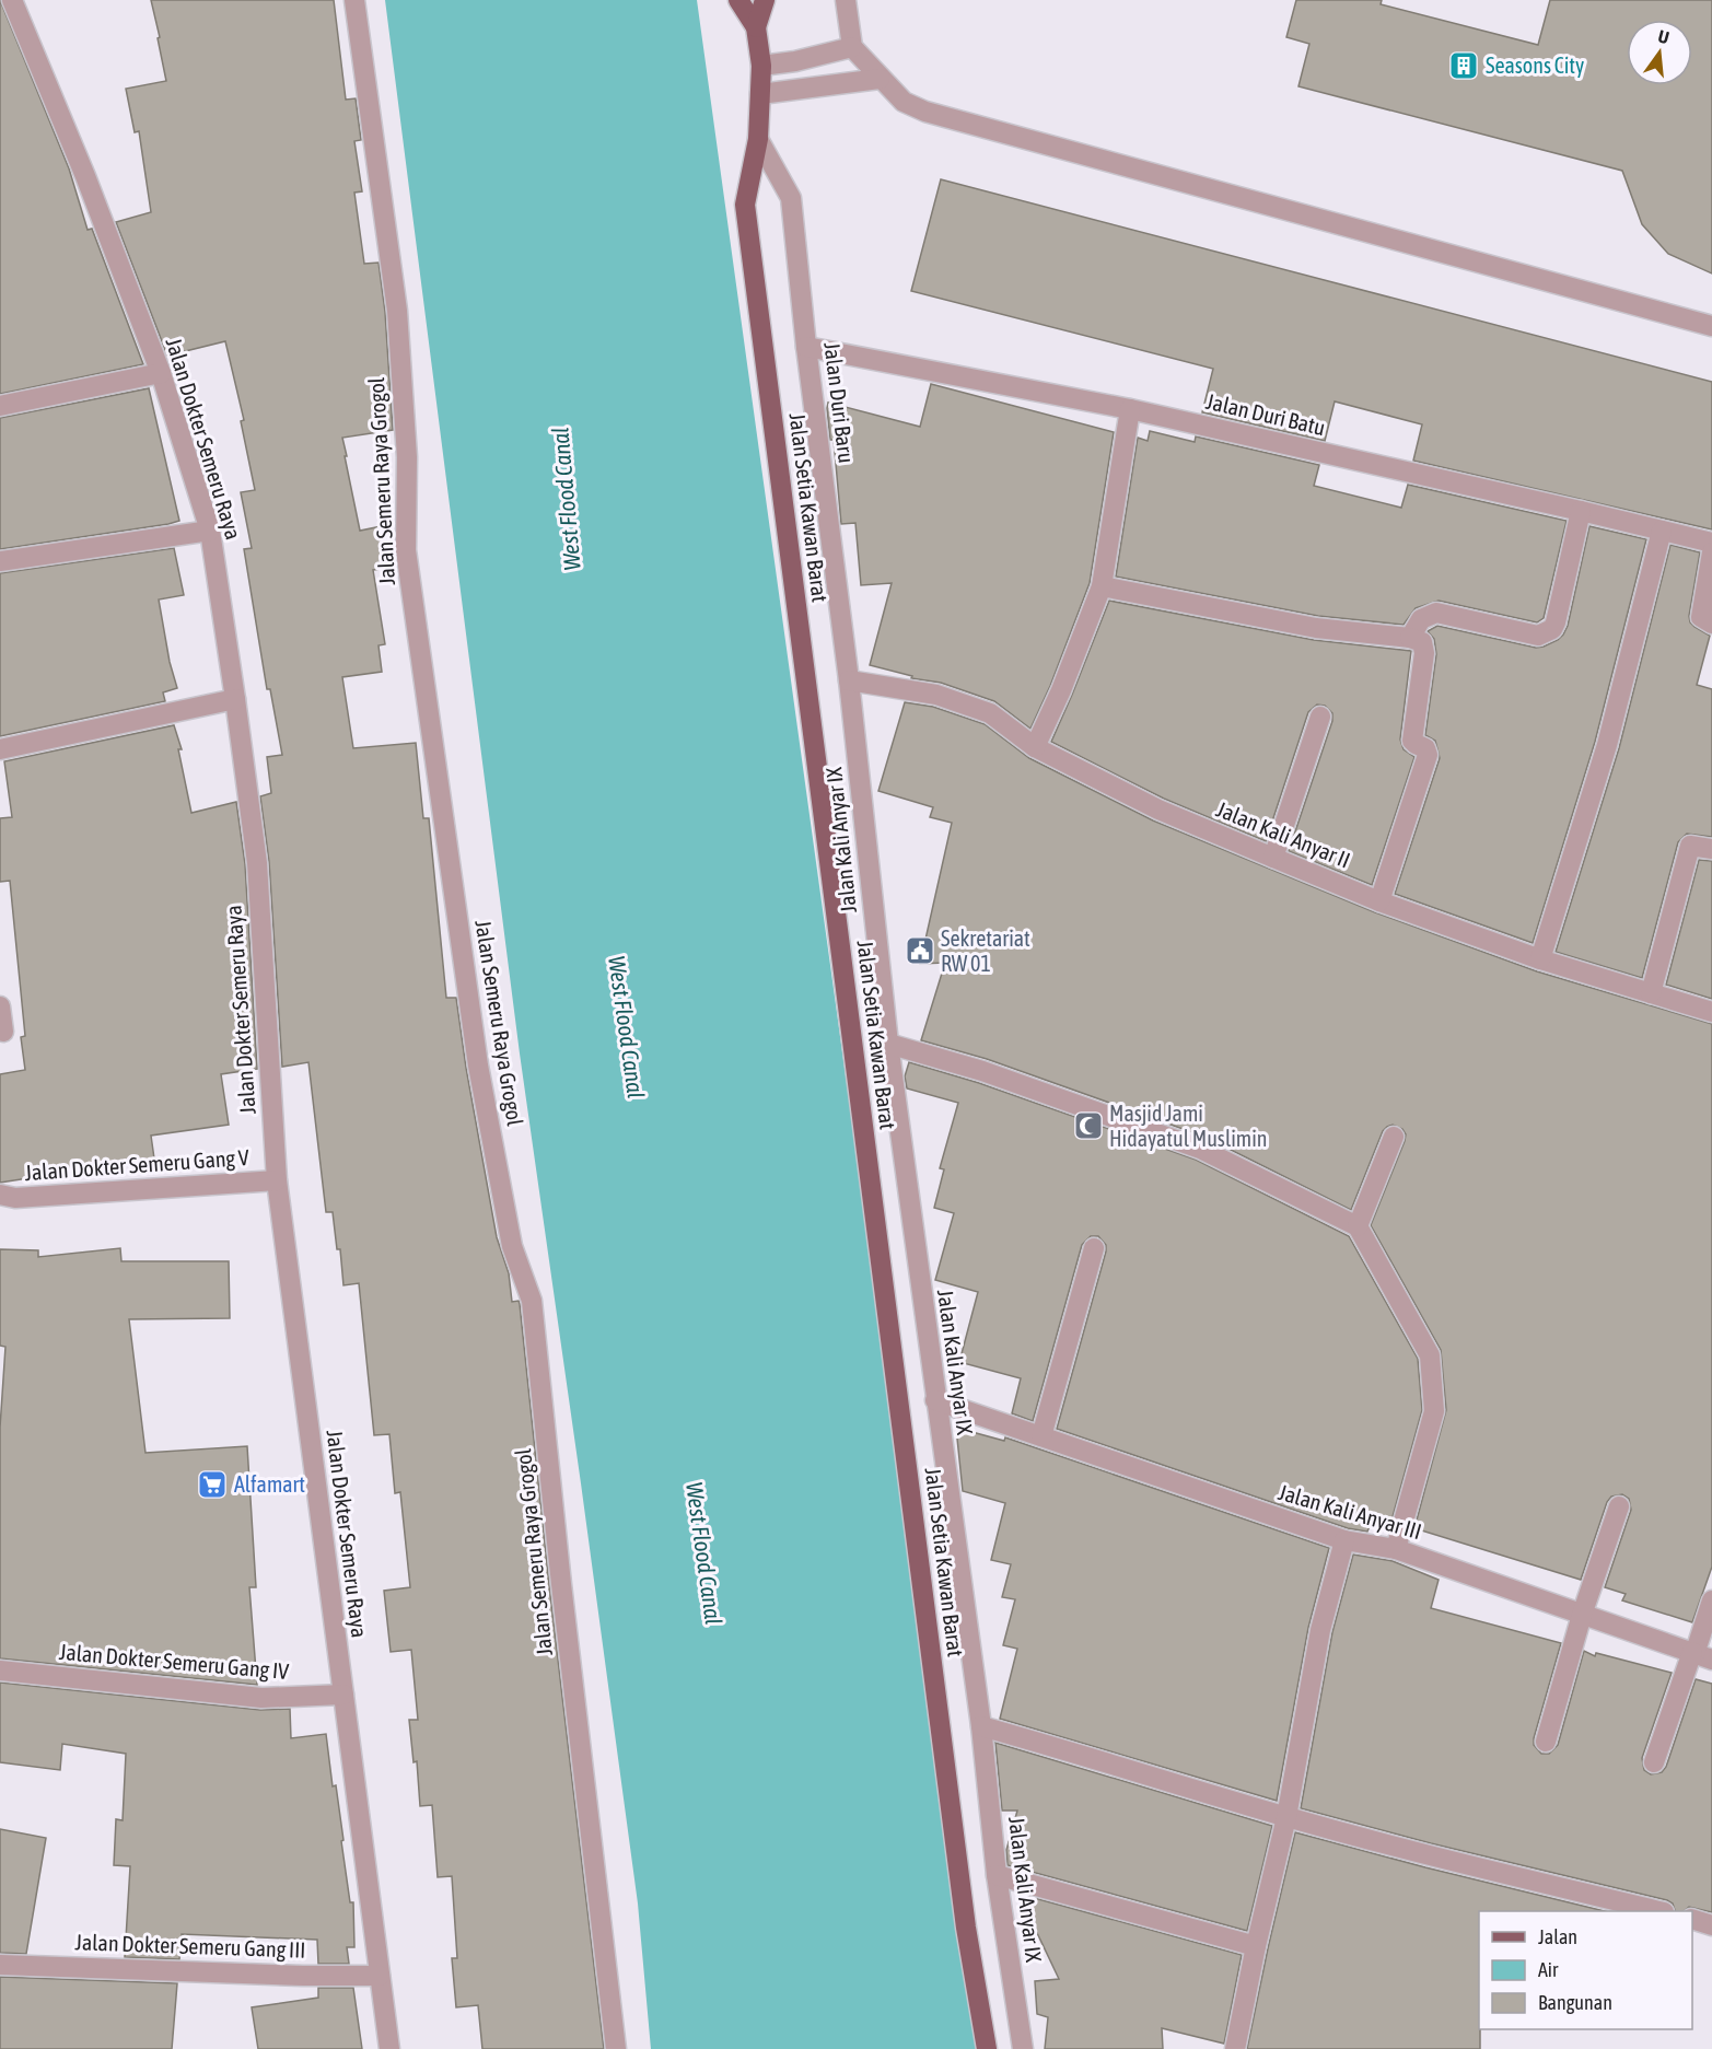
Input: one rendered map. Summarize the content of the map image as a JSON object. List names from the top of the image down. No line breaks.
{"streets":{"main road":["Jalan Setia Kawan Barat"],"street":["Jalan Duri Baru","Jalan Duri Batu","Jalan Dokter Semeru Raya","Jalan Semeru Raya Grogol","Jalan Kali Anyar II","Jalan Kali Anyar IX","Jalan Dokter Semeru Gang V","Jalan Kali Anyar III","Jalan Dokter Semeru Gang IV","Jalan Dokter Semeru Gang III"]},"crossings":[["Jalan Duri Baru","Jalan Duri Batu"],["Jalan Duri Baru","Jalan Setia Kawan Barat"],["Jalan Duri Baru","Jalan Kali Anyar II"],["Jalan Duri Baru","Jalan Kali Anyar IX"],["Jalan Dokter Semeru Raya","Jalan Dokter Semeru Gang V"],["Jalan Dokter Semeru Raya","Jalan Dokter Semeru Gang IV"],["Jalan Dokter Semeru Raya","Jalan Dokter Semeru Gang III"],["Jalan Kali Anyar II","Jalan Kali Anyar IX"],["Jalan Kali Anyar IX","Jalan Kali Anyar III"]],"water":["West Flood Canal"],"places":{"building":["Seasons City"],"public building":["Sekretariat RW 01"],"mosque":["Masjid Jami Hidayatul Muslimin"],"supermarket":["Alfamart"]},"legend":["Jalan","Air","Bangunan"],"north":"top"}
